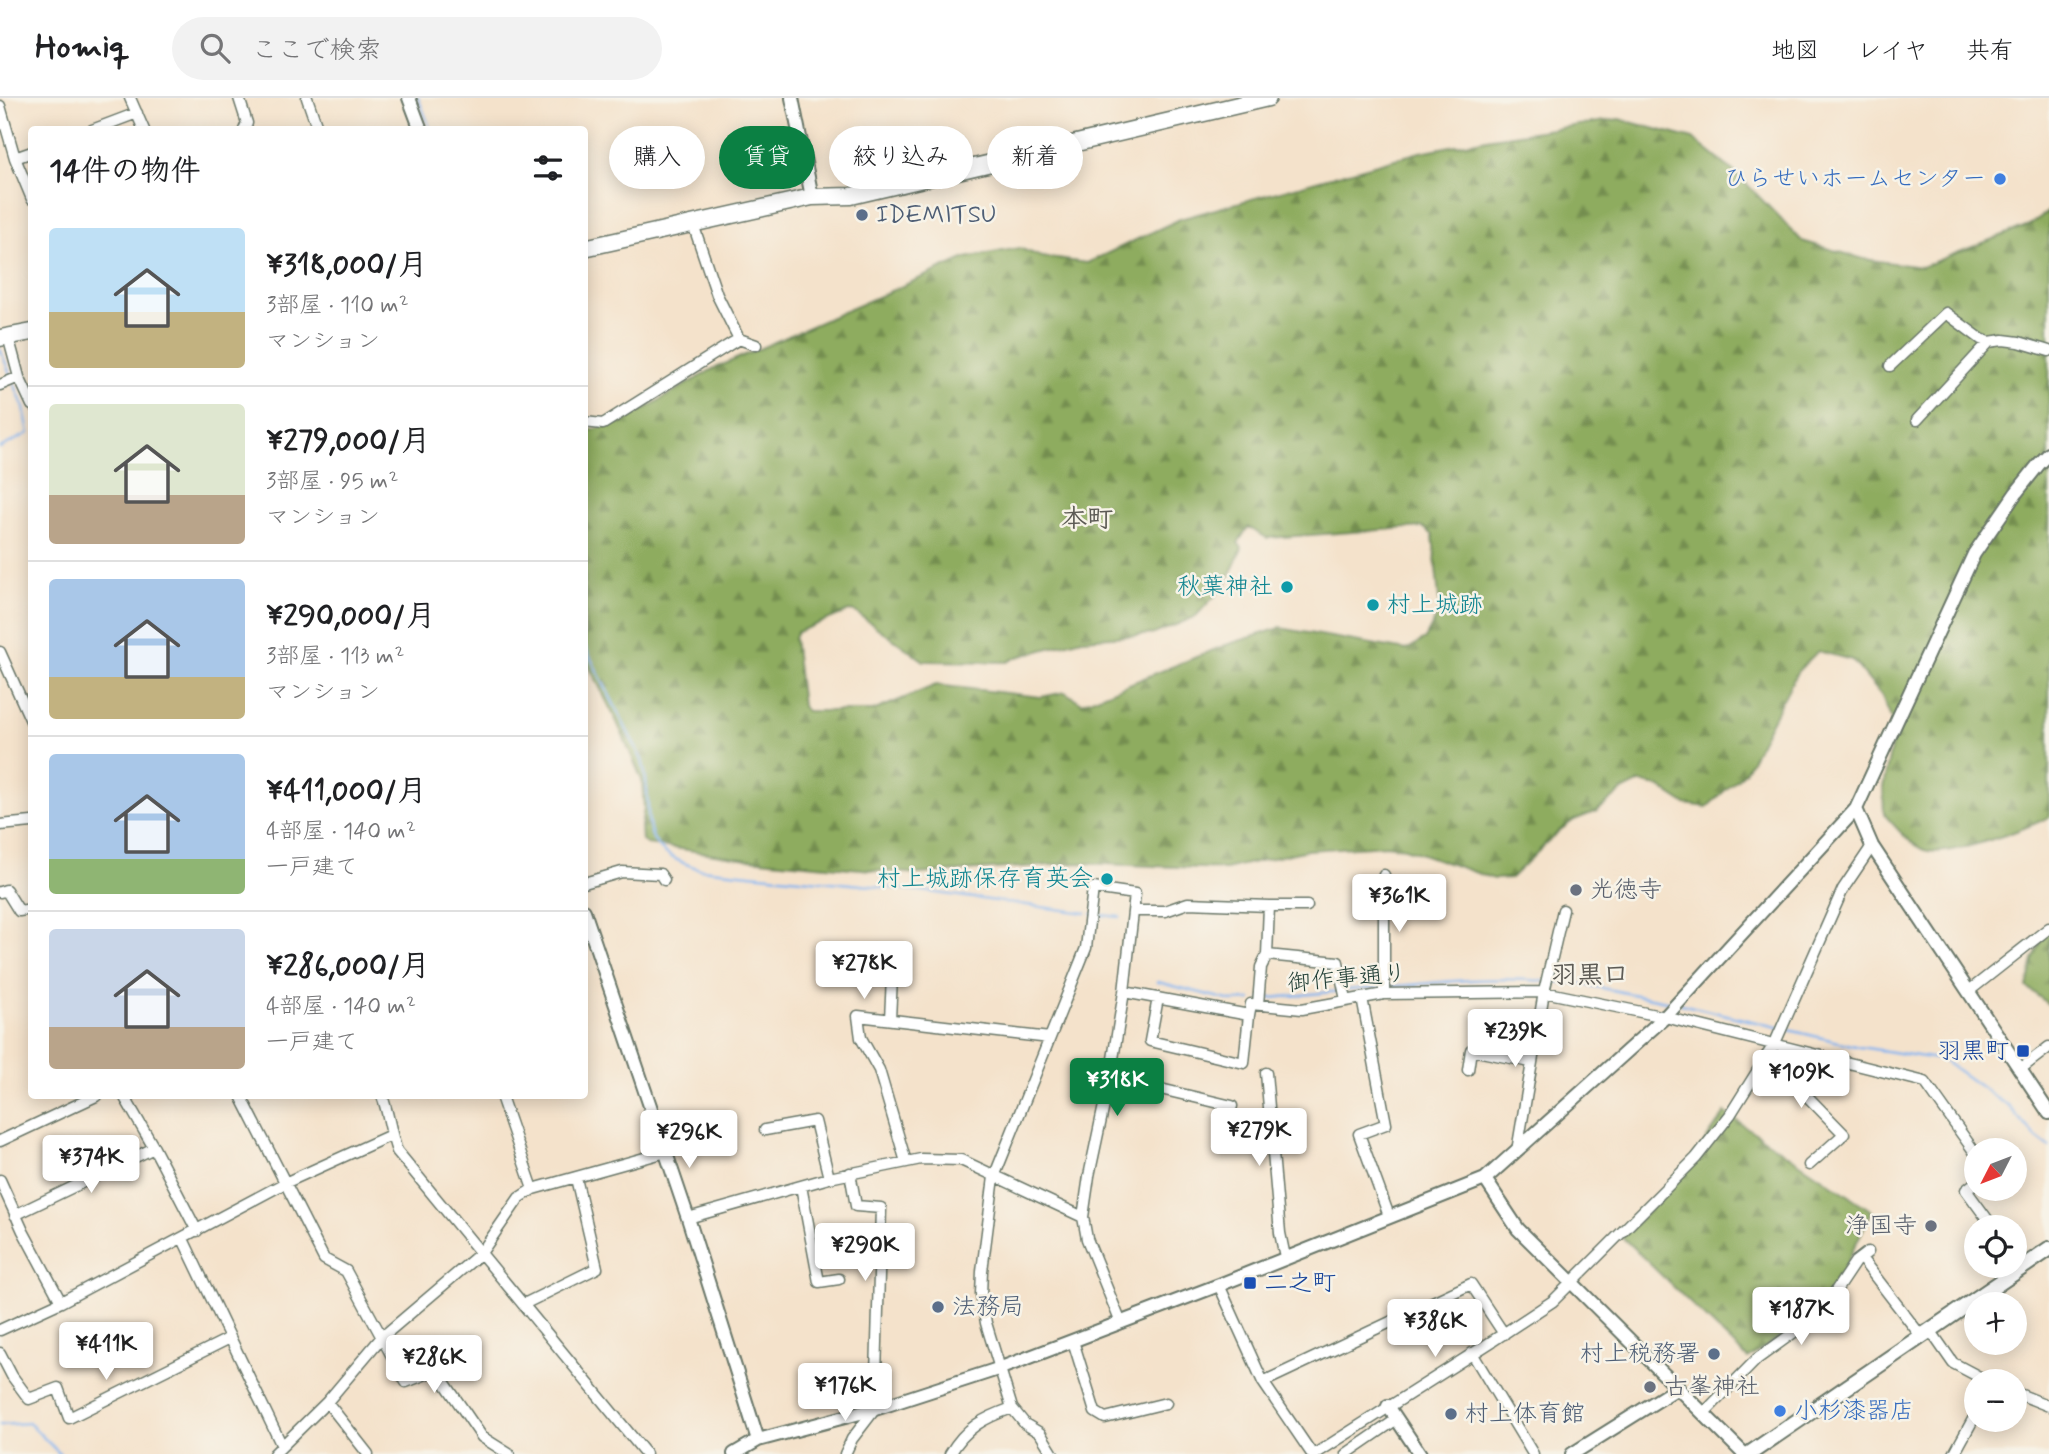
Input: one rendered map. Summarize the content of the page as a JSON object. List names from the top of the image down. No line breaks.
{"streets":{"street":["御作事通り"]},"districts":["本町","羽黒口"],"places":{"other":["ひらせいホームセンター","IDEMITSU","秋葉神社","村上城跡","村上城跡保存育英会","光徳寺","浄国寺","法務局","村上税務署","古峯神社","小杉漆器店","村上体育館"],"transit":["羽黒町","二之町"]},"north":"bottom left","page":{"header":"Homiq","search":"ここで検索","nav":["地図","レイヤ","共有"],"chip":["購入","賃貸","絞り込み","新着"],"heading":"14件の物件","list":[{"name":"¥318,000/月","note":"3部屋 · 110 m² · マンション"},{"name":"¥279,000/月","note":"3部屋 · 95 m² · マンション"},{"name":"¥290,000/月","note":"3部屋 · 113 m² · マンション"},{"name":"¥411,000/月","note":"4部屋 · 140 m² · 一戸建て"},{"name":"¥286,000/月","note":"4部屋 · 140 m² · 一戸建て"}],"price":["¥361K","¥278K","¥239K","¥109K","¥318K","¥279K","¥296K","¥374K","¥290K","¥187K","¥386K","¥411K","¥286K","¥176K"],"map_buttons":["+","−"]}}
